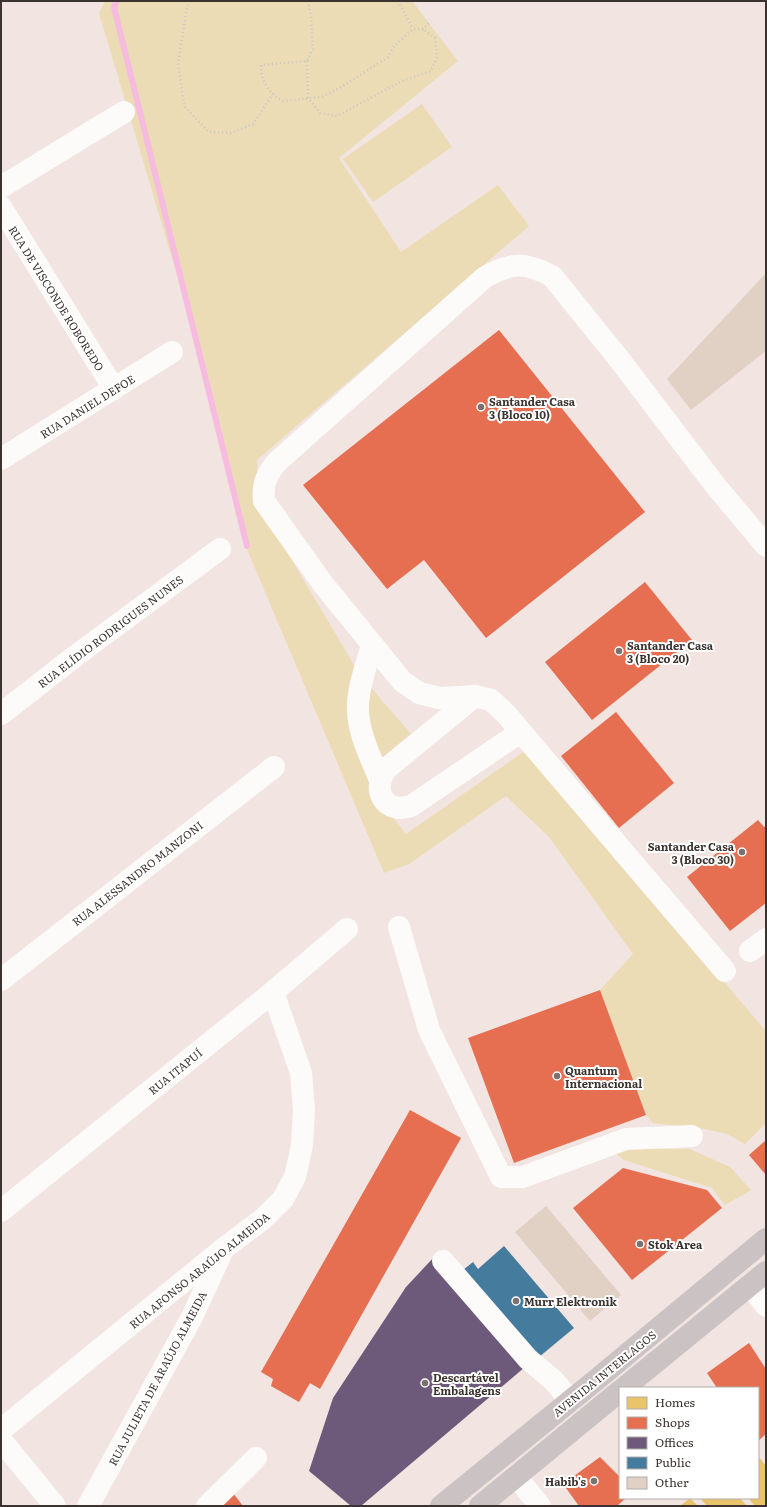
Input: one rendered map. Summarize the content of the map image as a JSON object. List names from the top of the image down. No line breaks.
{"streets":{"main road":["AVENIDA INTERLAGOS"],"street":["RUA DE VISCONDE ROBOREDO","RUA DANIEL DEFOE","RUA ELÍDIO RODRIGUES NUNES","RUA ALESSANDRO MANZONI","RUA ITAPUÍ","RUA AFONSO ARAÚJO ALMEIDA","RUA JULIETA DE ARAÚJO ALMEIDA"]},"crossings":[["RUA DE VISCONDE ROBOREDO","RUA DANIEL DEFOE"],["RUA ITAPUÍ","RUA AFONSO ARAÚJO ALMEIDA"],["RUA AFONSO ARAÚJO ALMEIDA","RUA JULIETA DE ARAÚJO ALMEIDA"]],"places":["Santander Casa 3 (Bloco 10)","Santander Casa 3 (Bloco 20)","Santander Casa 3 (Bloco 30)","Quantum Internacional","Stok Area","Murr Elektronik","Descartável Embalagens","Habib's"],"legend":["Homes","Shops","Offices","Public","Other"]}
